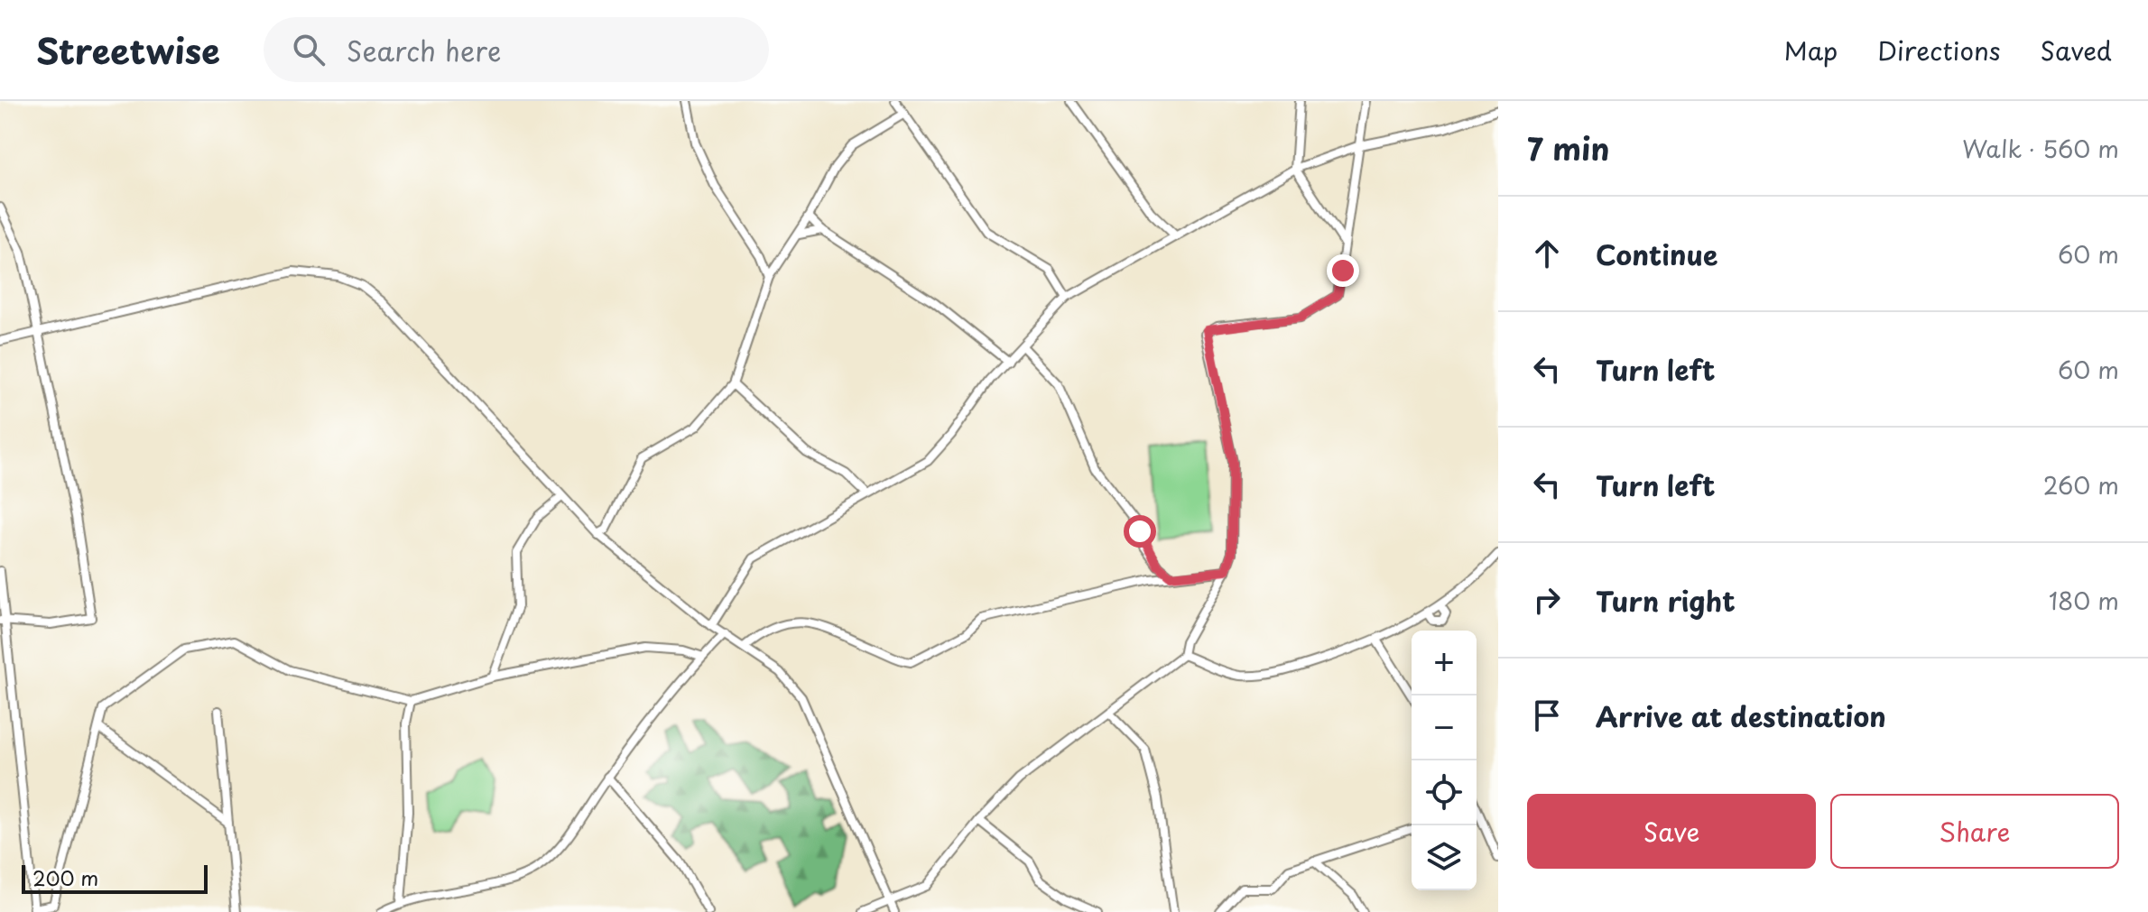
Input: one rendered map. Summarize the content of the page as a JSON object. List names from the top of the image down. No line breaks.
{"scale_bar":"200 m","page":{"header":"Streetwise","search":"Search here","nav":["Map","Directions","Saved"],"heading":["7 min","Walk · 560 m"],"list":[["Continue","60 m"],["Turn left","60 m"],["Turn left","260 m"],["Turn right","180 m"],"Arrive at destination"],"map_buttons":["+","−"],"buttons":["Save","Share"],"scale":"200 m"}}
